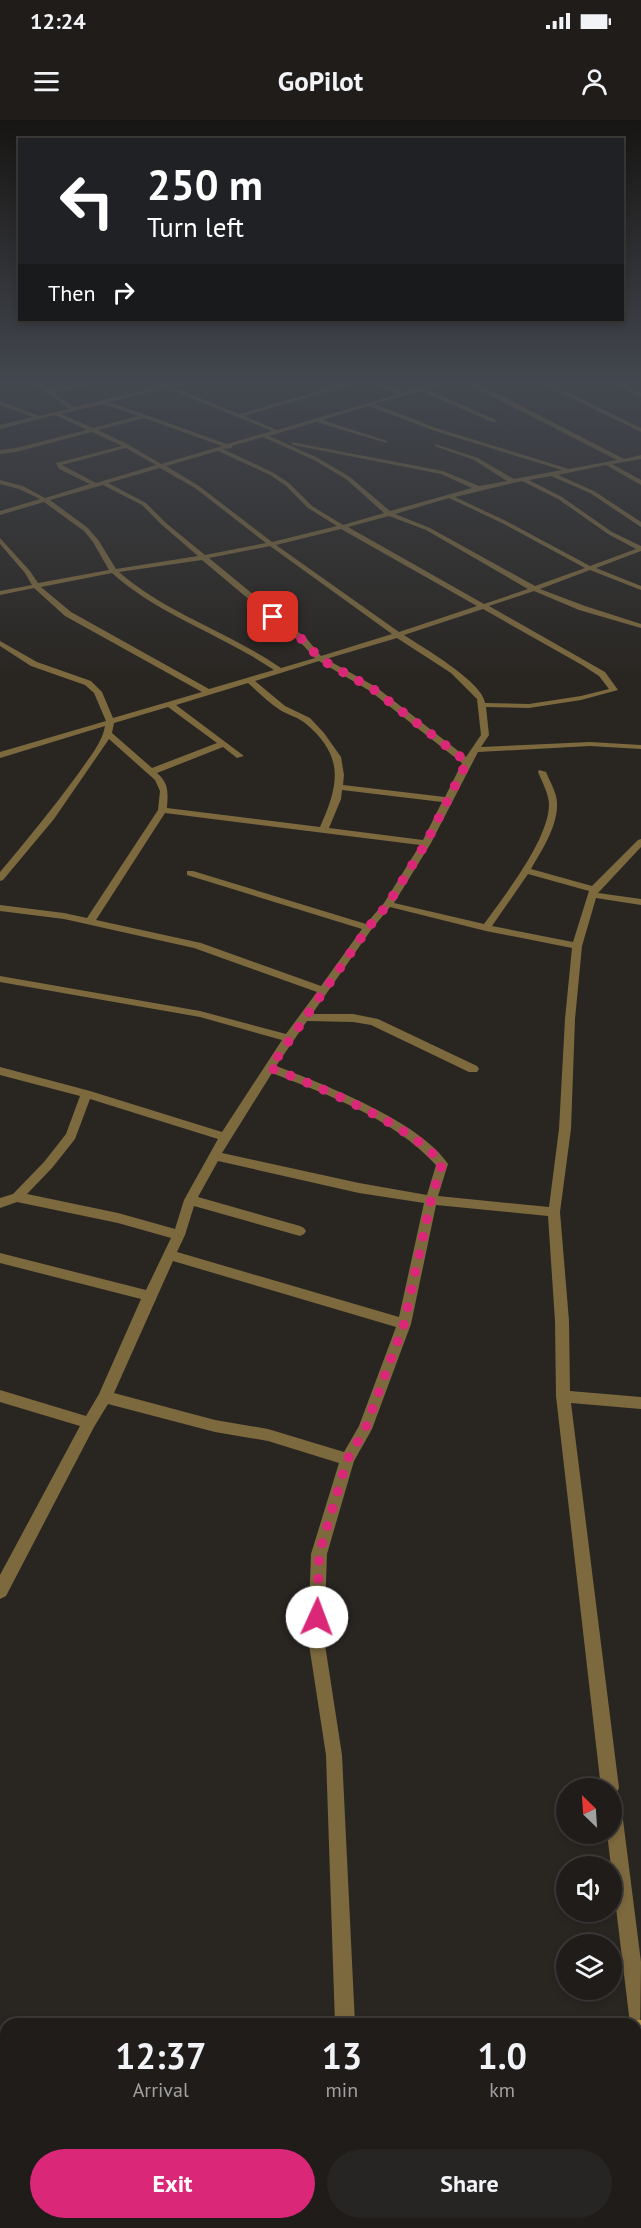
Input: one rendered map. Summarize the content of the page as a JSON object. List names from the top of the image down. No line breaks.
{"north":"top left","page":{"status":"12:24","header":"GoPilot","turn":["250 m","Turn left"],"then":"Then","eta":["12:37","Arrival","13","min","1.0","km"],"buttons":["Exit","Share"]}}
